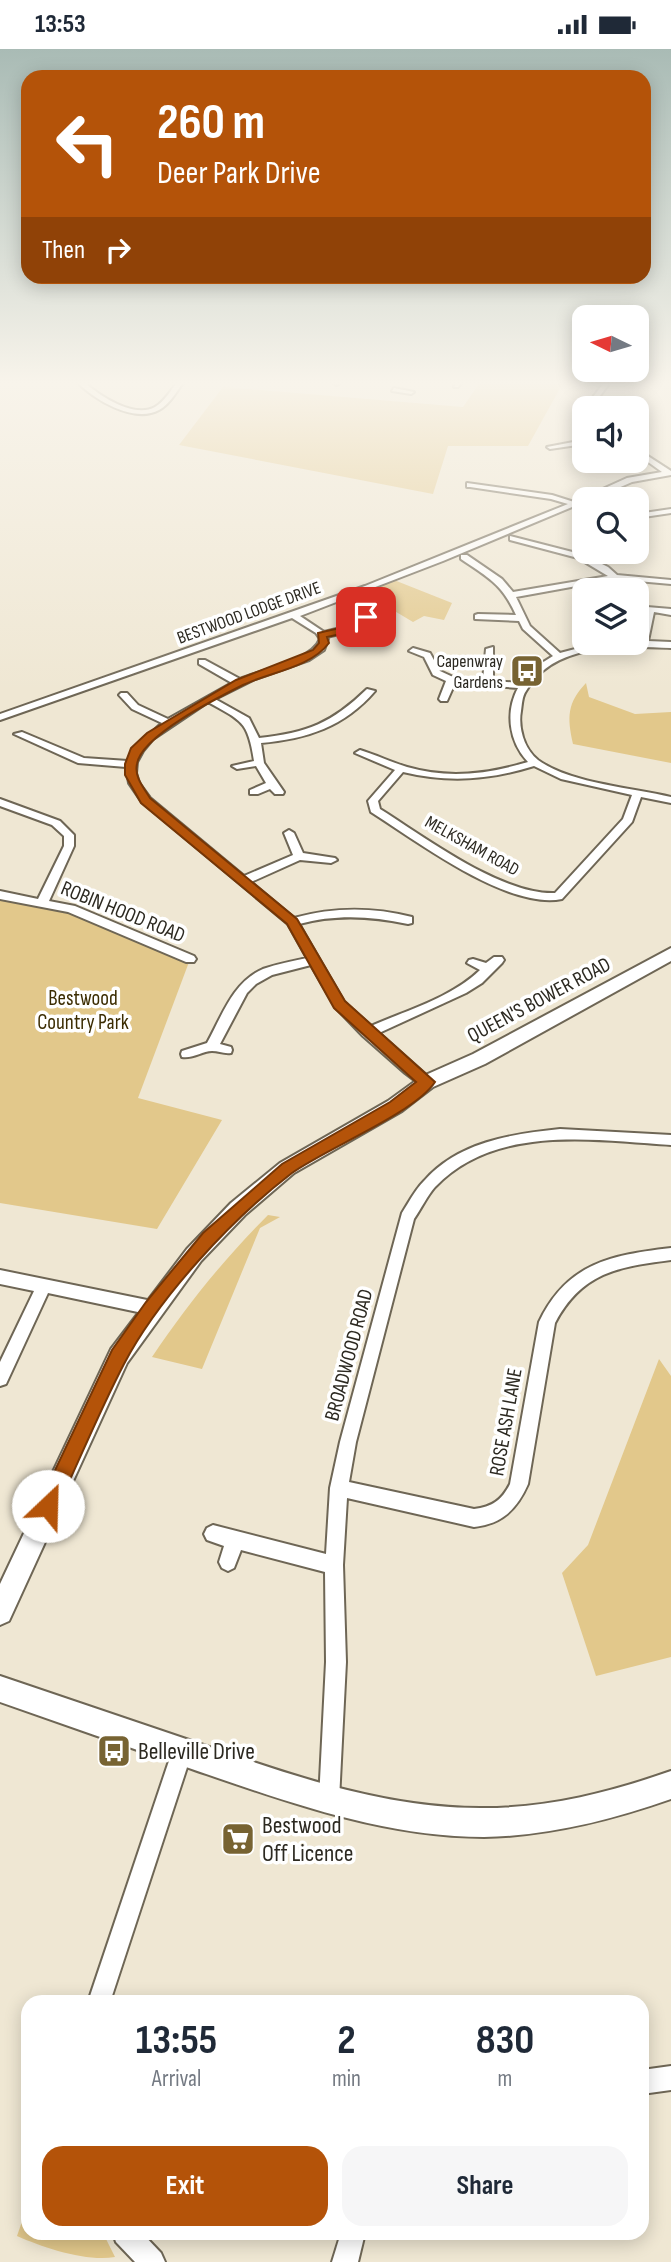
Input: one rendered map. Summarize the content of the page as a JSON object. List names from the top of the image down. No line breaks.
{"streets":{"street":["BESTWOOD LODGE DRIVE","MELKSHAM ROAD","ROBIN HOOD ROAD","QUEEN'S BOWER ROAD","BROADWOOD ROAD","ROSE ASH LANE"]},"crossings":[["BROADWOOD ROAD","ROSE ASH LANE"]],"parks":["Bestwood Country Park"],"places":{"bus stop":["Capenwray Gardens","Belleville Drive"],"supermarket":["Bestwood Off Licence"]},"north":"left","page":{"status":"13:53","turn":["260 m","Deer Park Drive"],"then":"Then","eta":["13:55","Arrival","2","min","830","m"],"buttons":["Exit","Share"]}}
